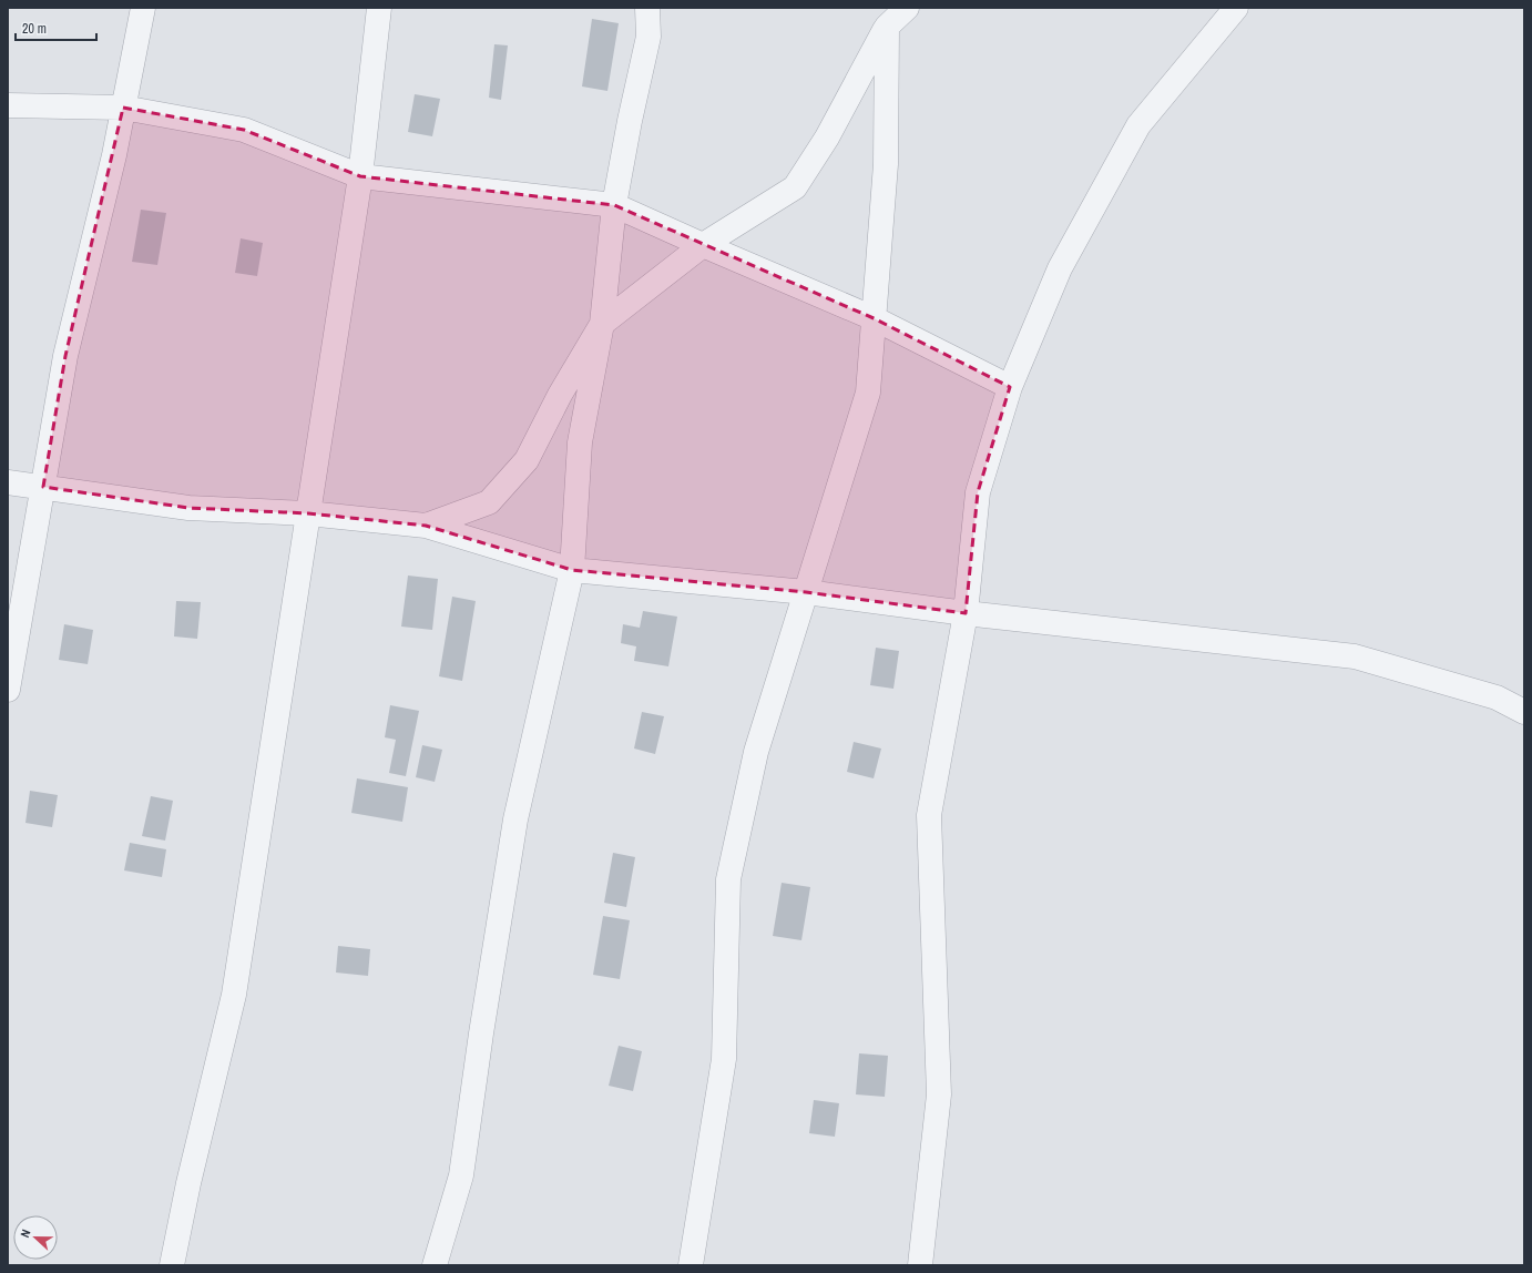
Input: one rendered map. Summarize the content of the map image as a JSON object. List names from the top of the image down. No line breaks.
{"scale_bar":"20 m","north":"left"}
